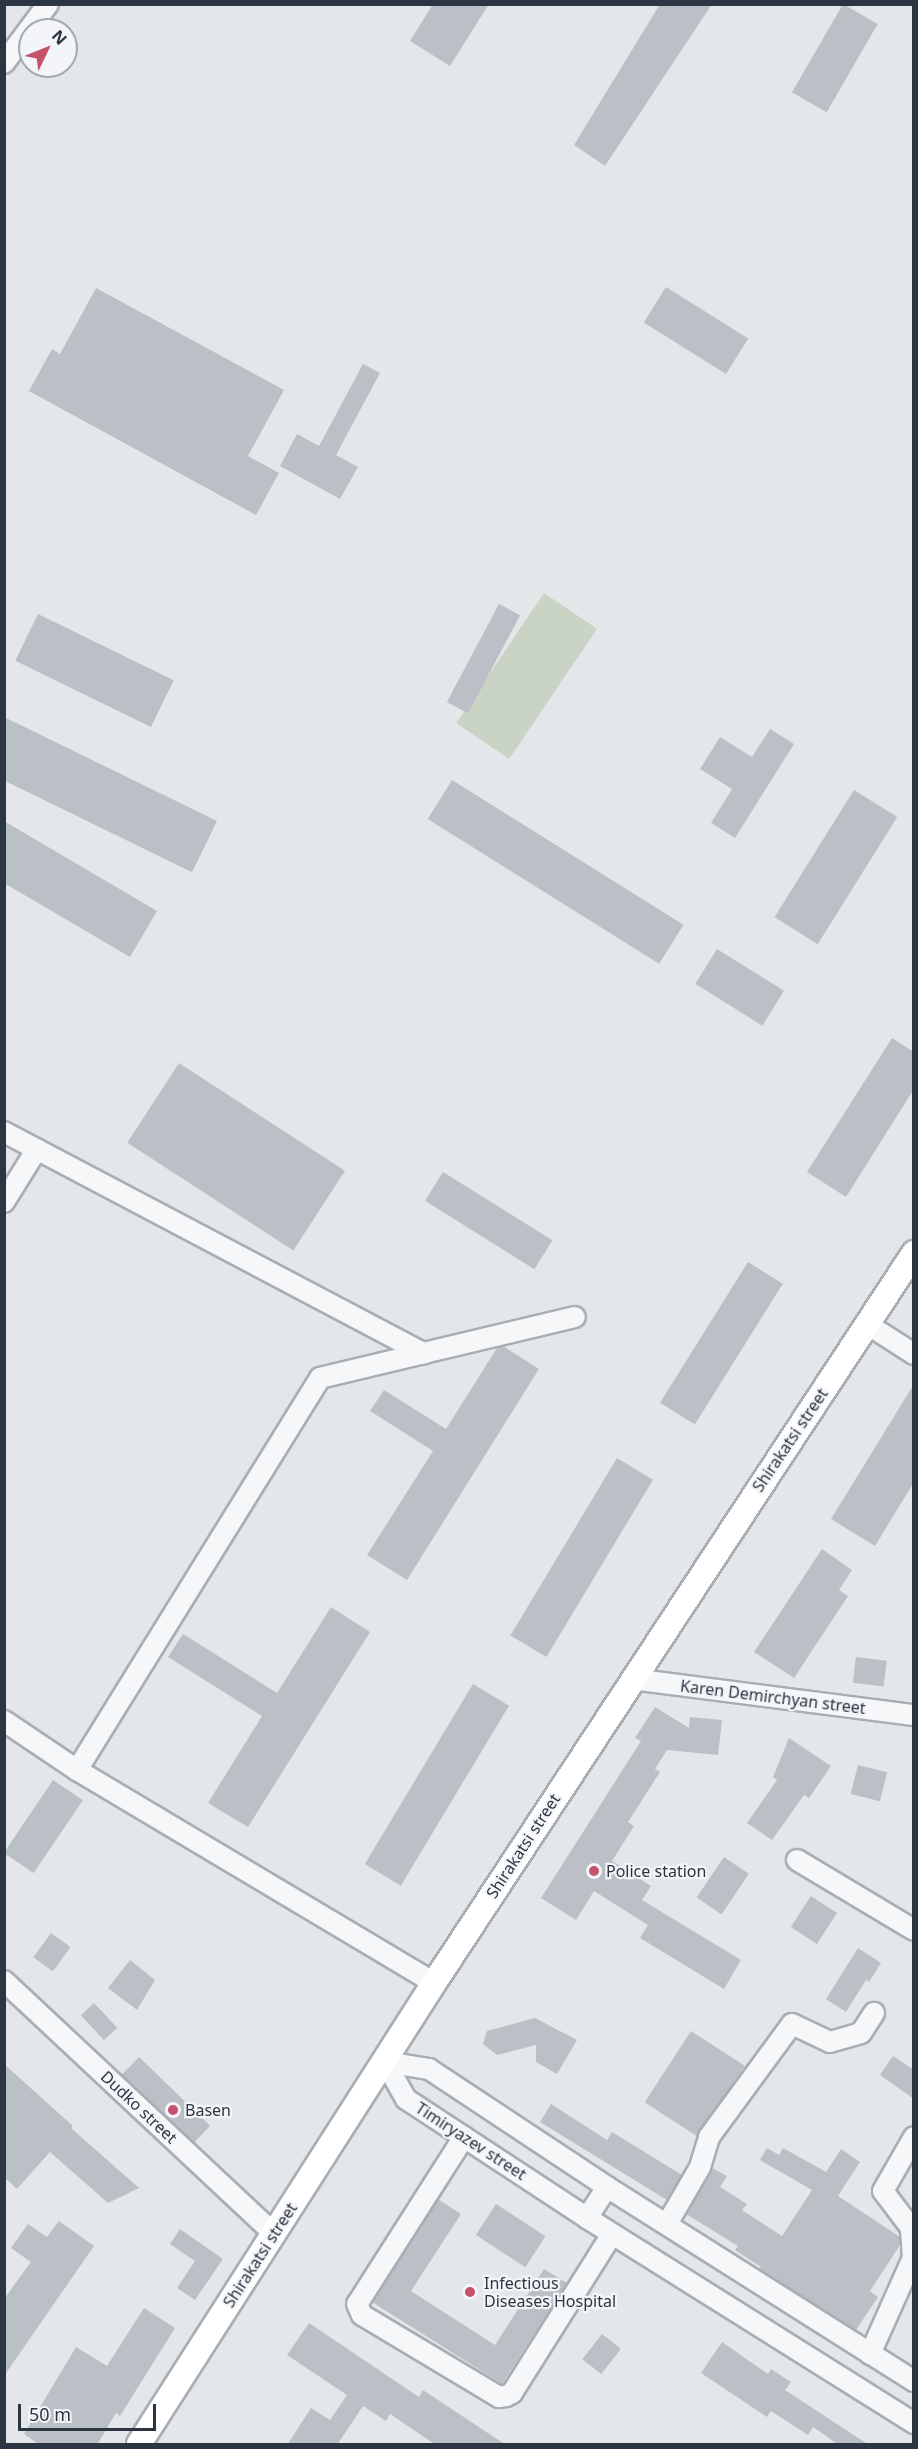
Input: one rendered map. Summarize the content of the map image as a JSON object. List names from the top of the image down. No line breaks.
{"streets":{"main road":["Shirakatsi street"],"street":["Karen Demirchyan street","Dudko street","Timiryazev street"]},"crossings":[["Shirakatsi street","Karen Demirchyan street"],["Shirakatsi street","Dudko street"],["Shirakatsi street","Timiryazev street"]],"places":["Police station","Basen","Infectious Diseases Hospital"],"scale_bar":"50 m","north":"top right"}
